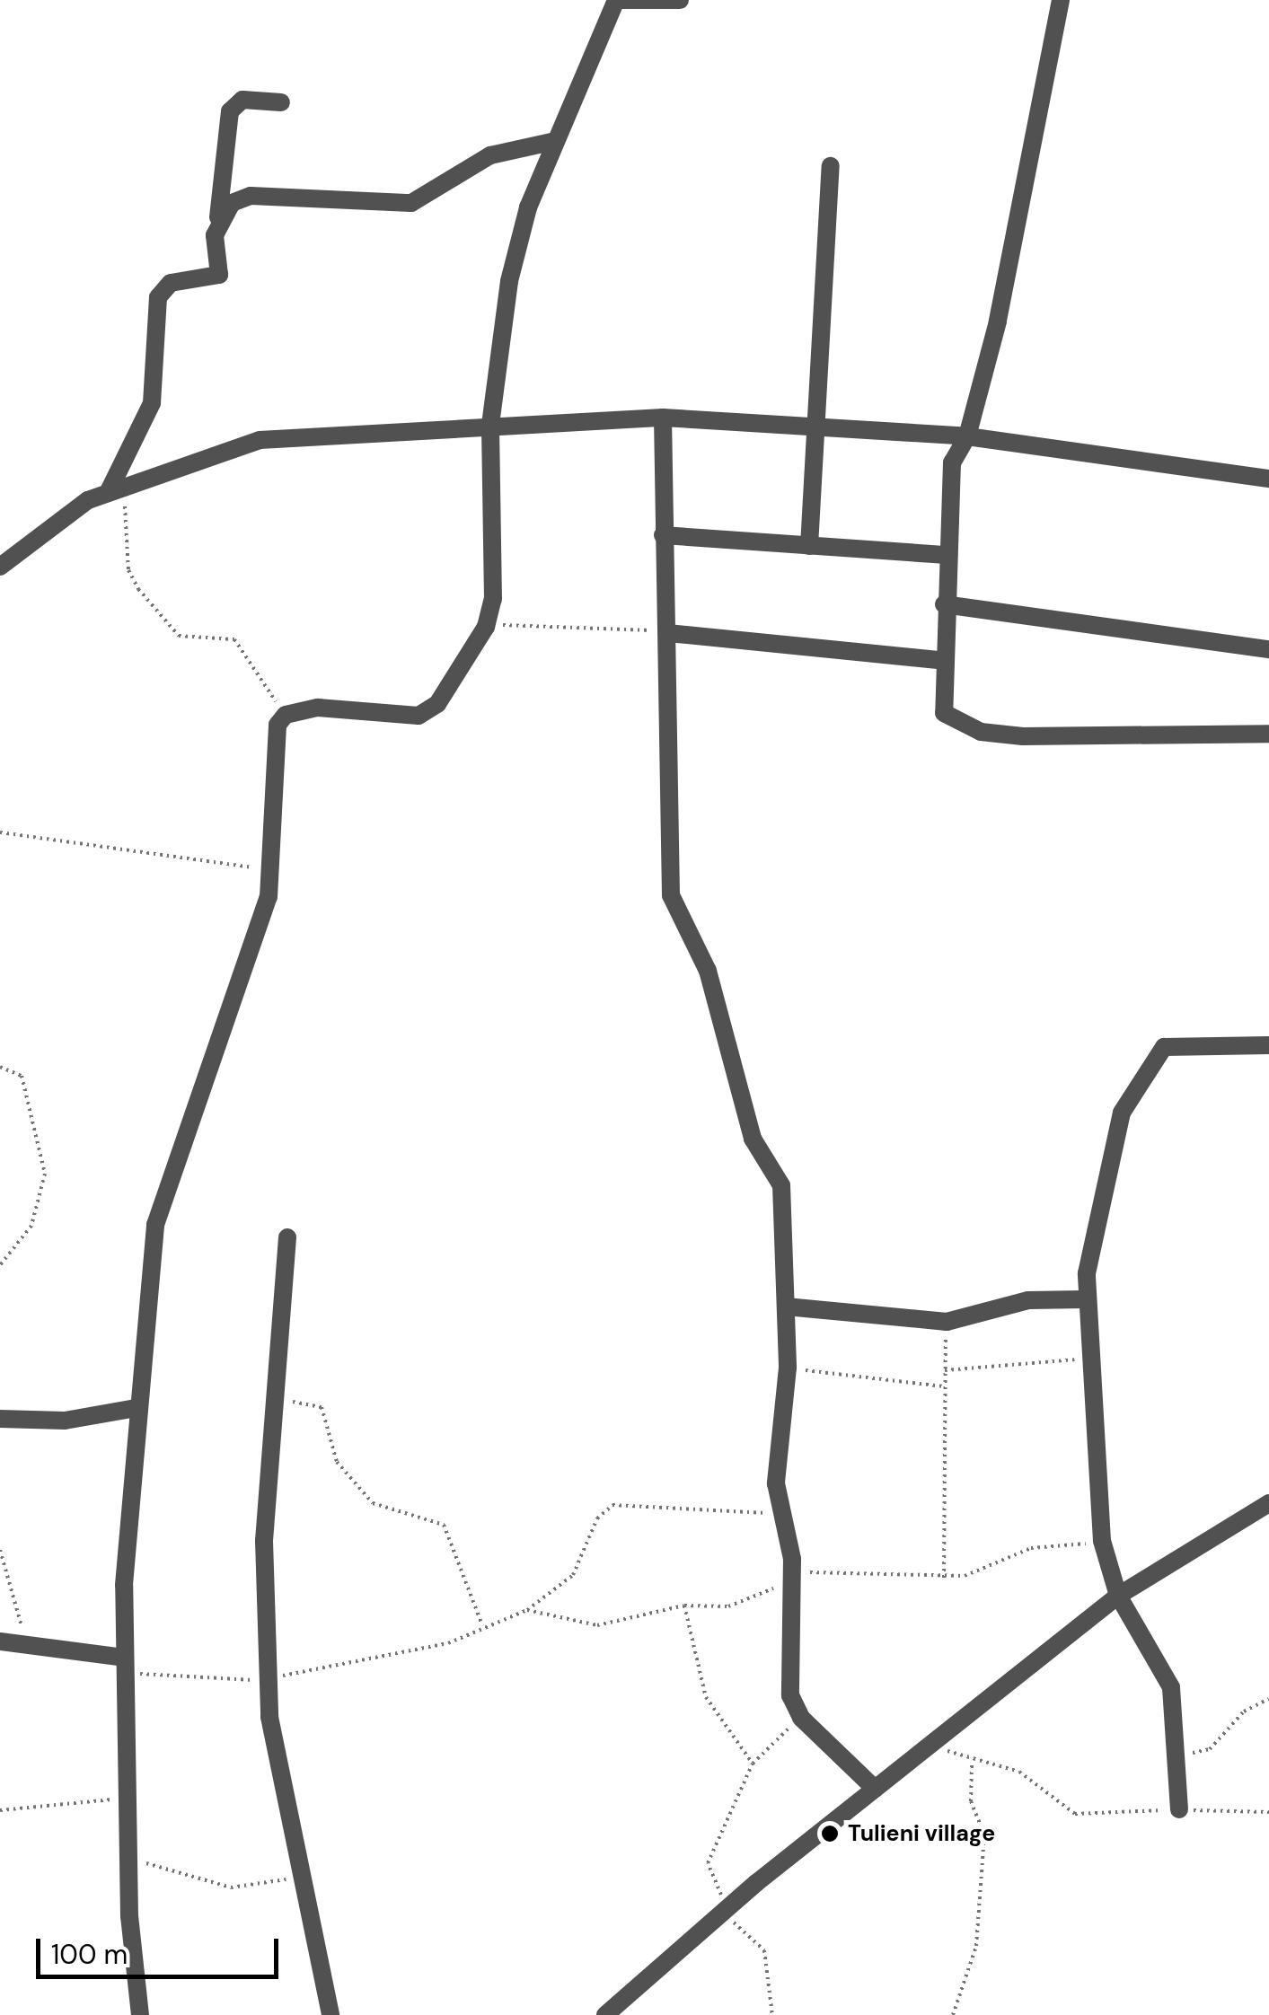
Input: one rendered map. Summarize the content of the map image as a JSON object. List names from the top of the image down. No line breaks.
{"places":["Tulieni village"],"scale_bar":"100 m"}
